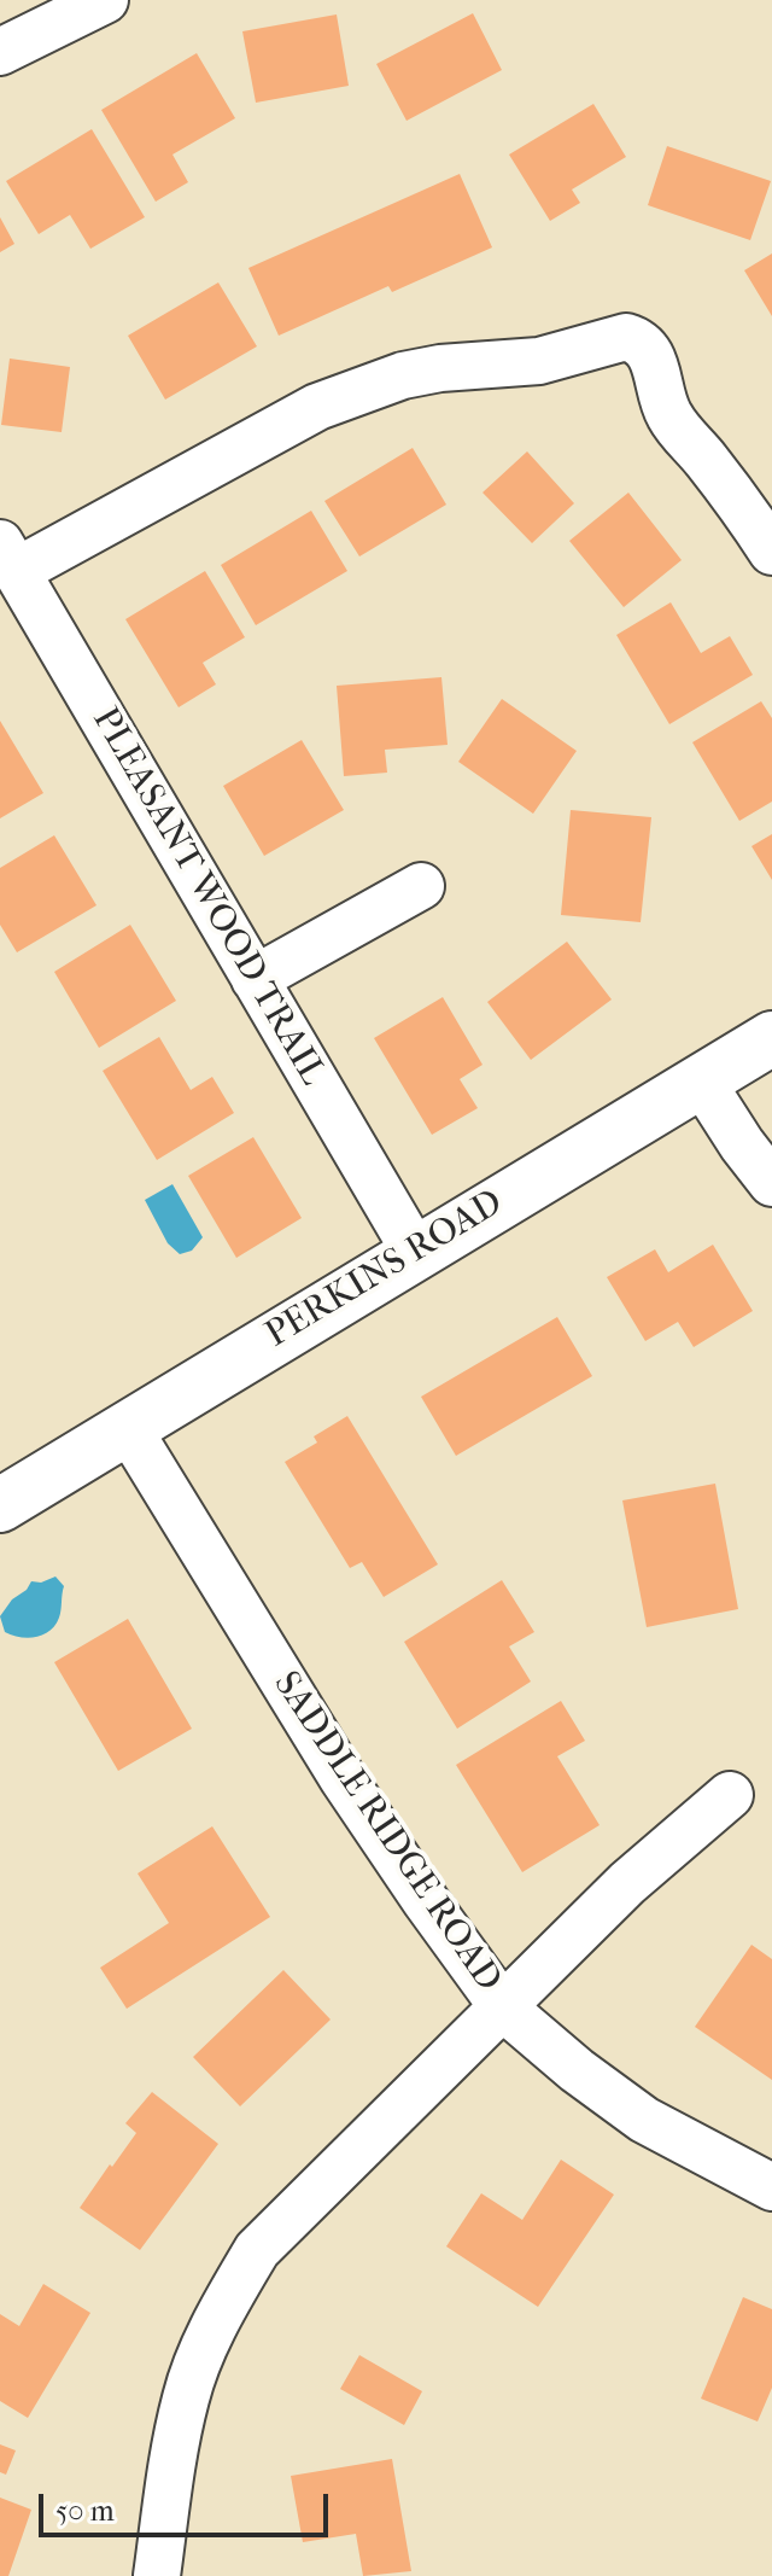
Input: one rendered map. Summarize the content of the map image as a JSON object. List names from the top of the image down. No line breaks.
{"streets":{"main road":["PERKINS ROAD"],"street":["PLEASANT WOOD TRAIL","SADDLE RIDGE ROAD"]},"crossings":[["PLEASANT WOOD TRAIL","PERKINS ROAD"],["PERKINS ROAD","SADDLE RIDGE ROAD"]],"scale_bar":"50 m"}
